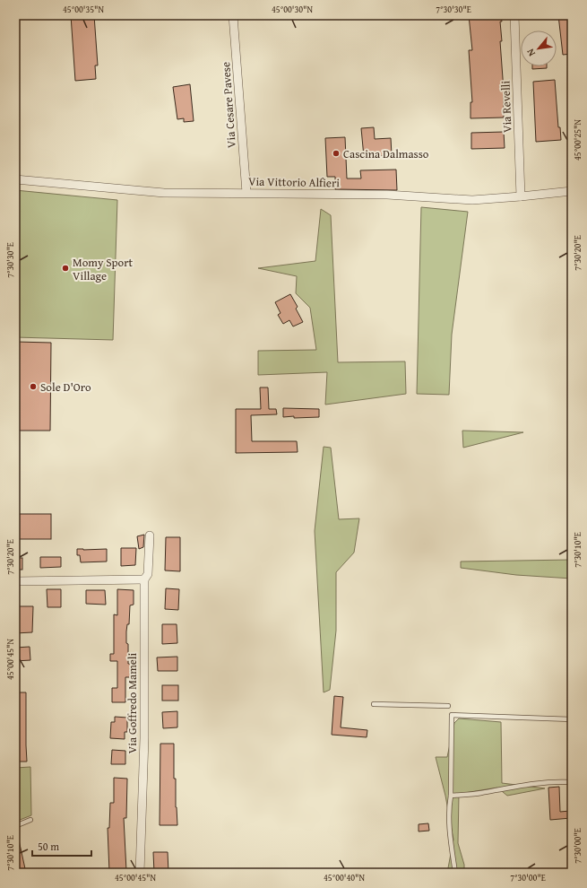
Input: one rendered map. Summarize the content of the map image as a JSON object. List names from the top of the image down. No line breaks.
{"streets":{"street":["Via Cesare Pavese","Via Revelli","Via Vittorio Alfieri","Via Goffredo Mameli"]},"crossings":[["Via Cesare Pavese","Via Vittorio Alfieri"],["Via Revelli","Via Vittorio Alfieri"]],"places":["Cascina Dalmasso","Momy Sport Village","Sole D'Oro"],"scale_bar":"50 m","north":"bottom left","coordinates":["45°00'35\"N","45°00'30\"N","7°30'30\"E","45°00'25\"N","7°30'20\"E","7°30'10\"E","45°00'45\"N","7°30'00\"E","45°00'40\"N"]}
